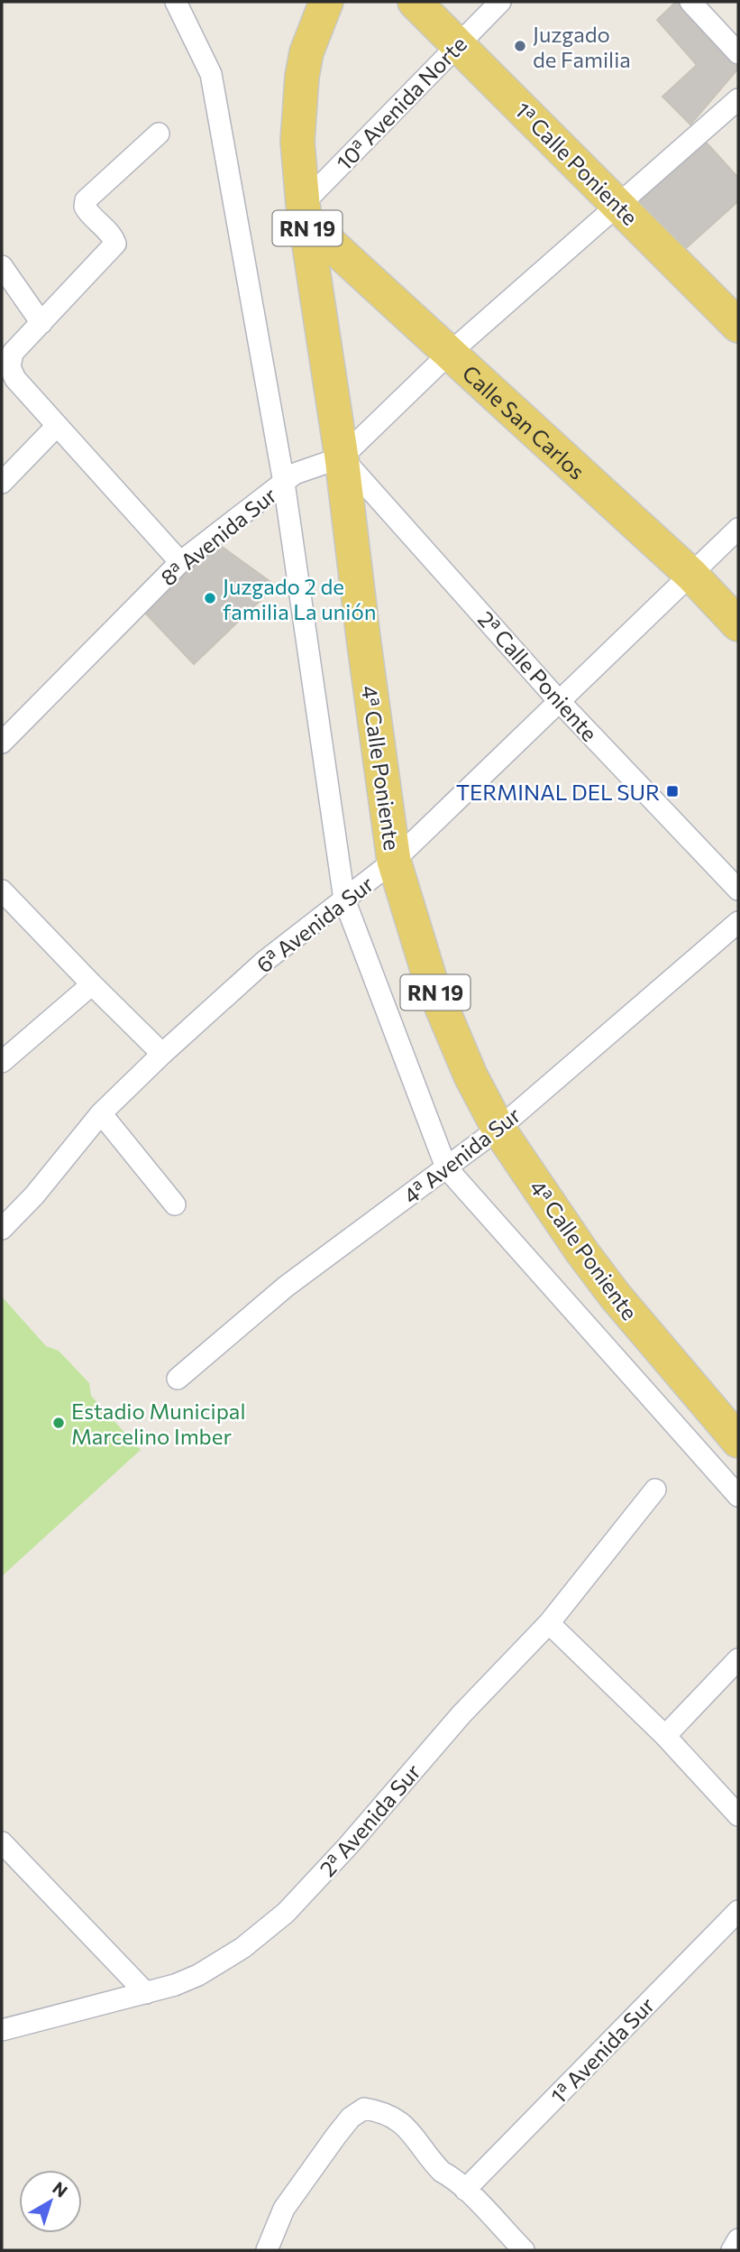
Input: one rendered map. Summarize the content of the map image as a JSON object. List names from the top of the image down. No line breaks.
{"streets":{"main road":["1ª Calle Poniente","RN 19","Calle San Carlos","4ª Calle Poniente"],"street":["10ª Avenida Norte","8ª Avenida Sur","2ª Calle Poniente","6ª Avenida Sur","4ª Avenida Sur","2ª Avenida Sur","1ª Avenida Sur"]},"crossings":[["10ª Avenida Norte","1ª Calle Poniente"],["10ª Avenida Norte","Calle San Carlos"],["10ª Avenida Norte","4ª Calle Poniente"],["1ª Calle Poniente","8ª Avenida Sur"],["Calle San Carlos","8ª Avenida Sur"],["Calle San Carlos","4ª Calle Poniente"],["Calle San Carlos","6ª Avenida Sur"],["8ª Avenida Sur","2ª Calle Poniente"],["8ª Avenida Sur","4ª Calle Poniente"],["2ª Calle Poniente","4ª Calle Poniente"],["2ª Calle Poniente","6ª Avenida Sur"],["4ª Calle Poniente","6ª Avenida Sur"],["4ª Calle Poniente","4ª Avenida Sur"]],"places":{"other":["Juzgado de Familia","Juzgado 2 de familia La unión","Estadio Municipal Marcelino Imber"],"transit":["TERMINAL DEL SUR"]},"north":"top right"}
